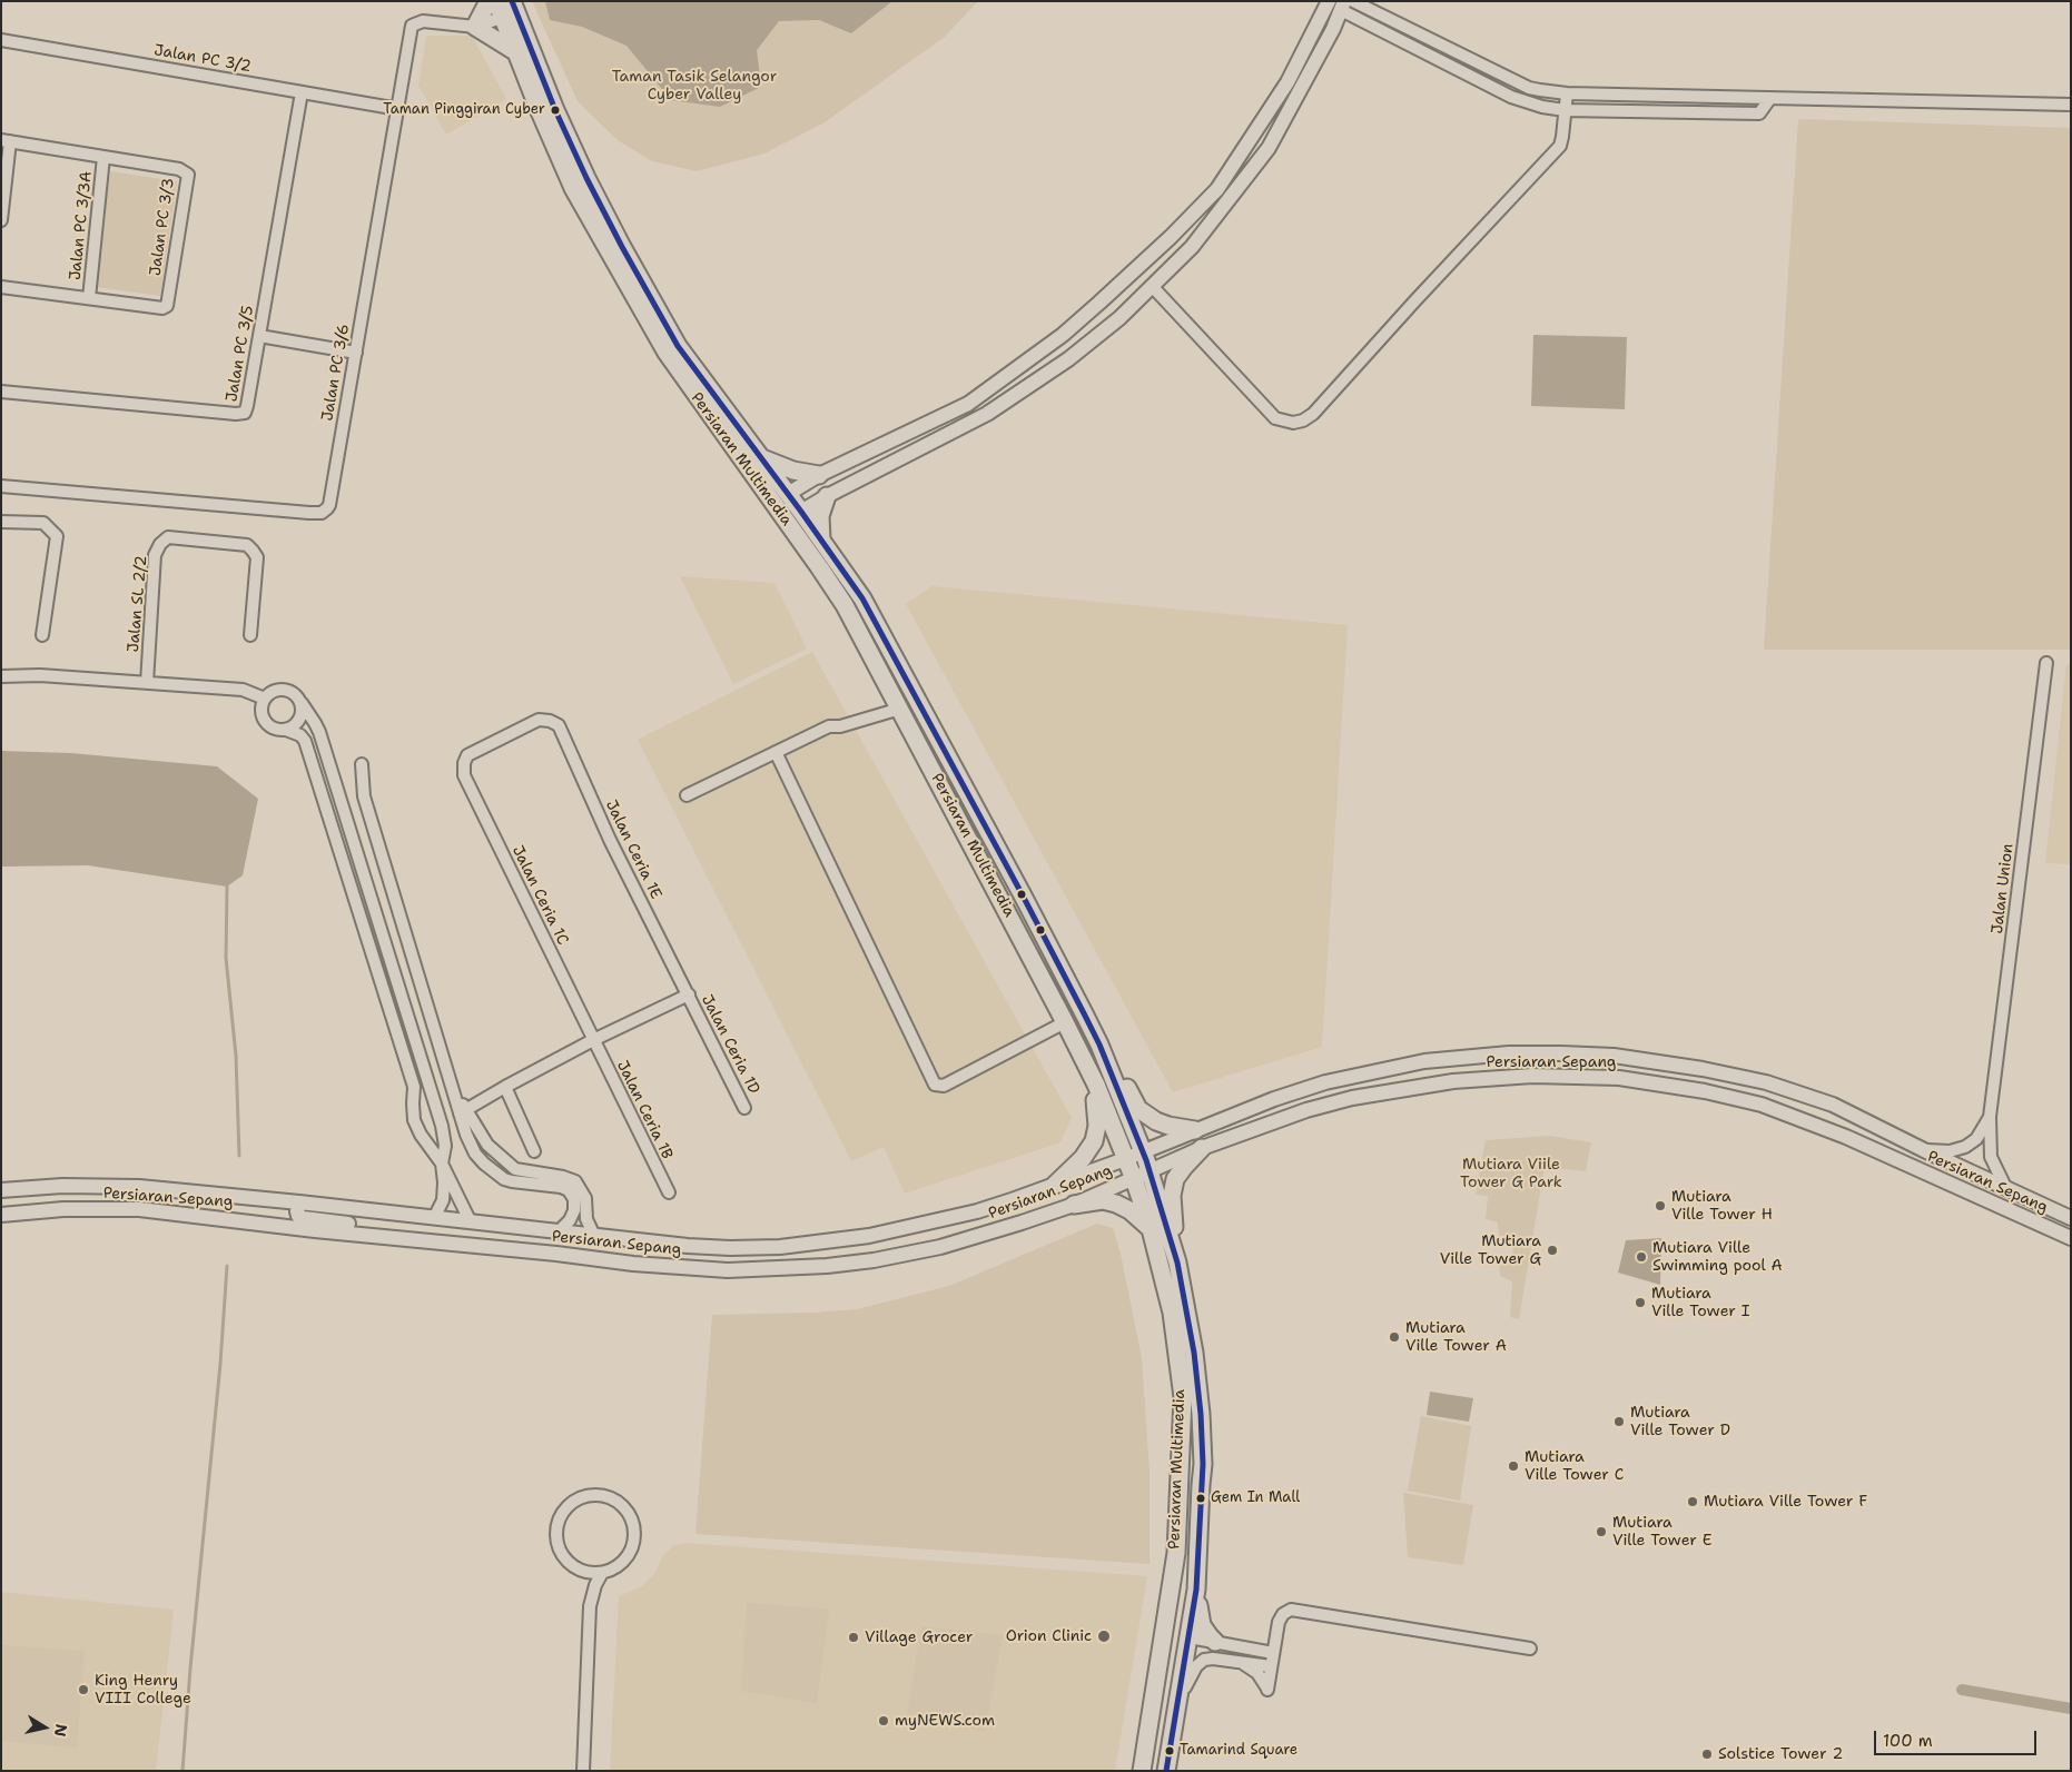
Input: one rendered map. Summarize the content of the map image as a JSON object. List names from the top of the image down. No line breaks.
{"streets":{"main road":["Persiaran Multimedia"],"street":["Jalan PC 3/2","Jalan PC 3/3A","Jalan PC 3/3","Jalan PC 3/5","Jalan PC 3/6","Jalan SL 2/2","Jalan Ceria 1E","Jalan Union","Jalan Ceria 1C","Jalan Ceria 1D","Persiaran Sepang","Jalan Ceria 1B"]},"crossings":[["Jalan PC 3/2","Jalan PC 3/5"],["Jalan PC 3/2","Jalan PC 3/6"],["Jalan PC 3/3A","Jalan PC 3/3"],["Jalan PC 3/6","Persiaran Multimedia"],["Persiaran Multimedia","Persiaran Sepang"],["Jalan Ceria 1E","Jalan Ceria 1C"],["Jalan Ceria 1E","Jalan Ceria 1D"],["Jalan Union","Persiaran Sepang"],["Jalan Ceria 1C","Jalan Ceria 1B"]],"parks":["Taman Tasik Selangor Cyber Valley","Mutiara Viile Tower G Park"],"places":["Taman Pinggiran Cyber","Mutiara Ville Tower H","Mutiara Ville Tower G","Mutiara Ville Swimming pool A","Mutiara Ville Tower I","Mutiara Ville Tower A","Mutiara Ville Tower D","Mutiara Ville Tower C","Gem In Mall","Mutiara Ville Tower F","Mutiara Ville Tower E","Orion Clinic","Village Grocer","King Henry VIII College","myNEWS.com","Tamarind Square","Solstice Tower 2"],"scale_bar":"100 m","north":"right"}
